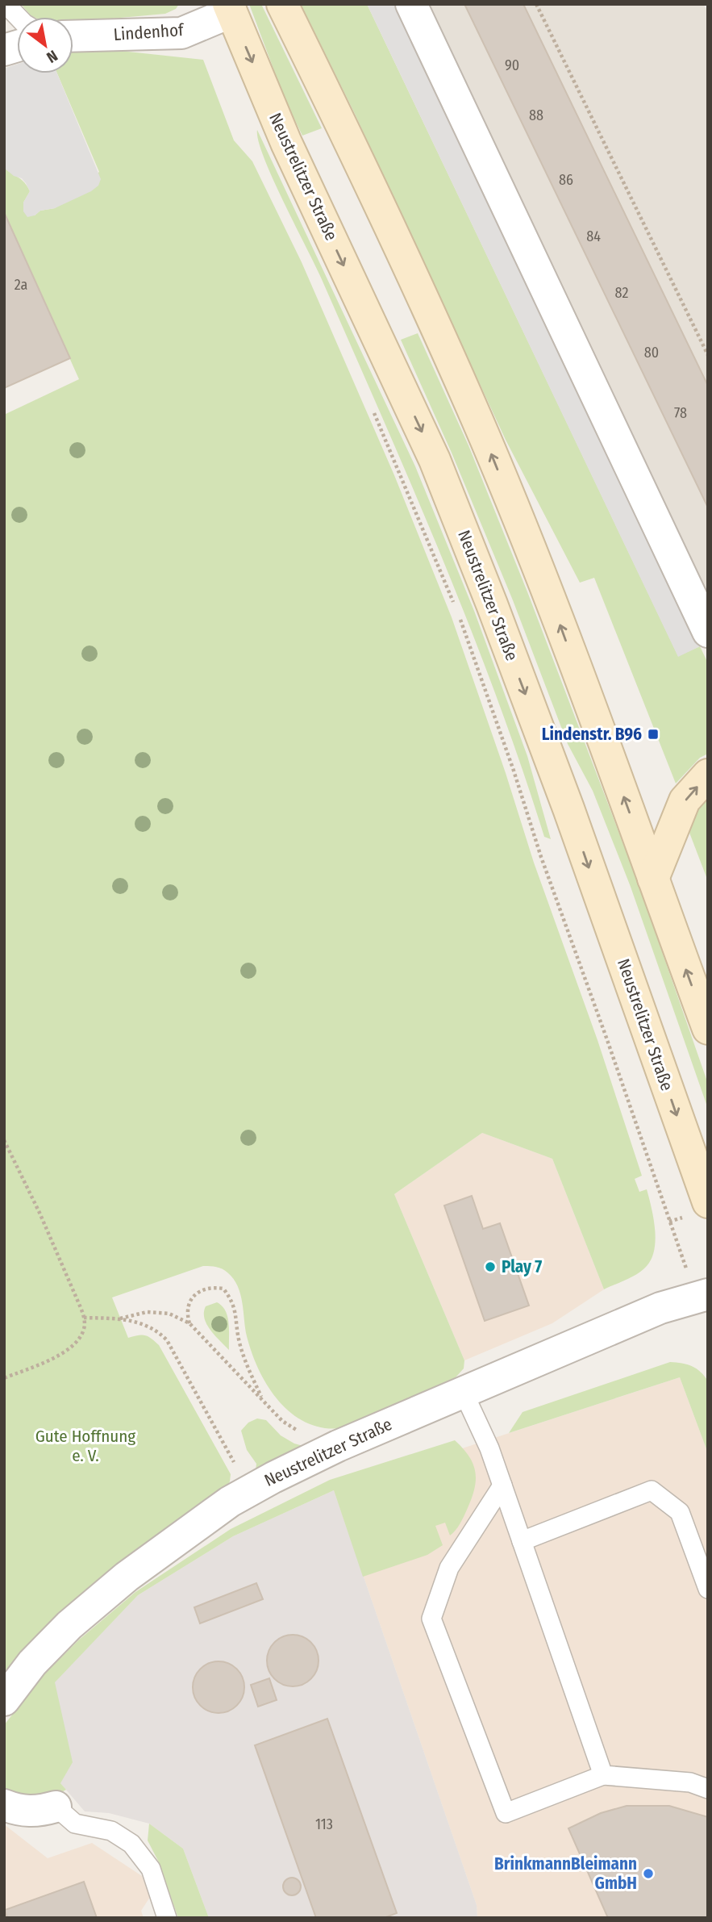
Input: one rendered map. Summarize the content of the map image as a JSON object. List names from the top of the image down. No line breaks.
{"streets":{"main road":["Neustrelitzer Straße"],"street":["Lindenhof"]},"crossings":[["Lindenhof","Neustrelitzer Straße"]],"parks":["Gute Hoffnung e. V."],"places":{"transit":["Lindenstr. B96"],"other":["Play 7","BrinkmannBleimann GmbH"]},"house_numbers":["90","88","86","84","2a","82","80","78","113"],"north":"bottom right"}
